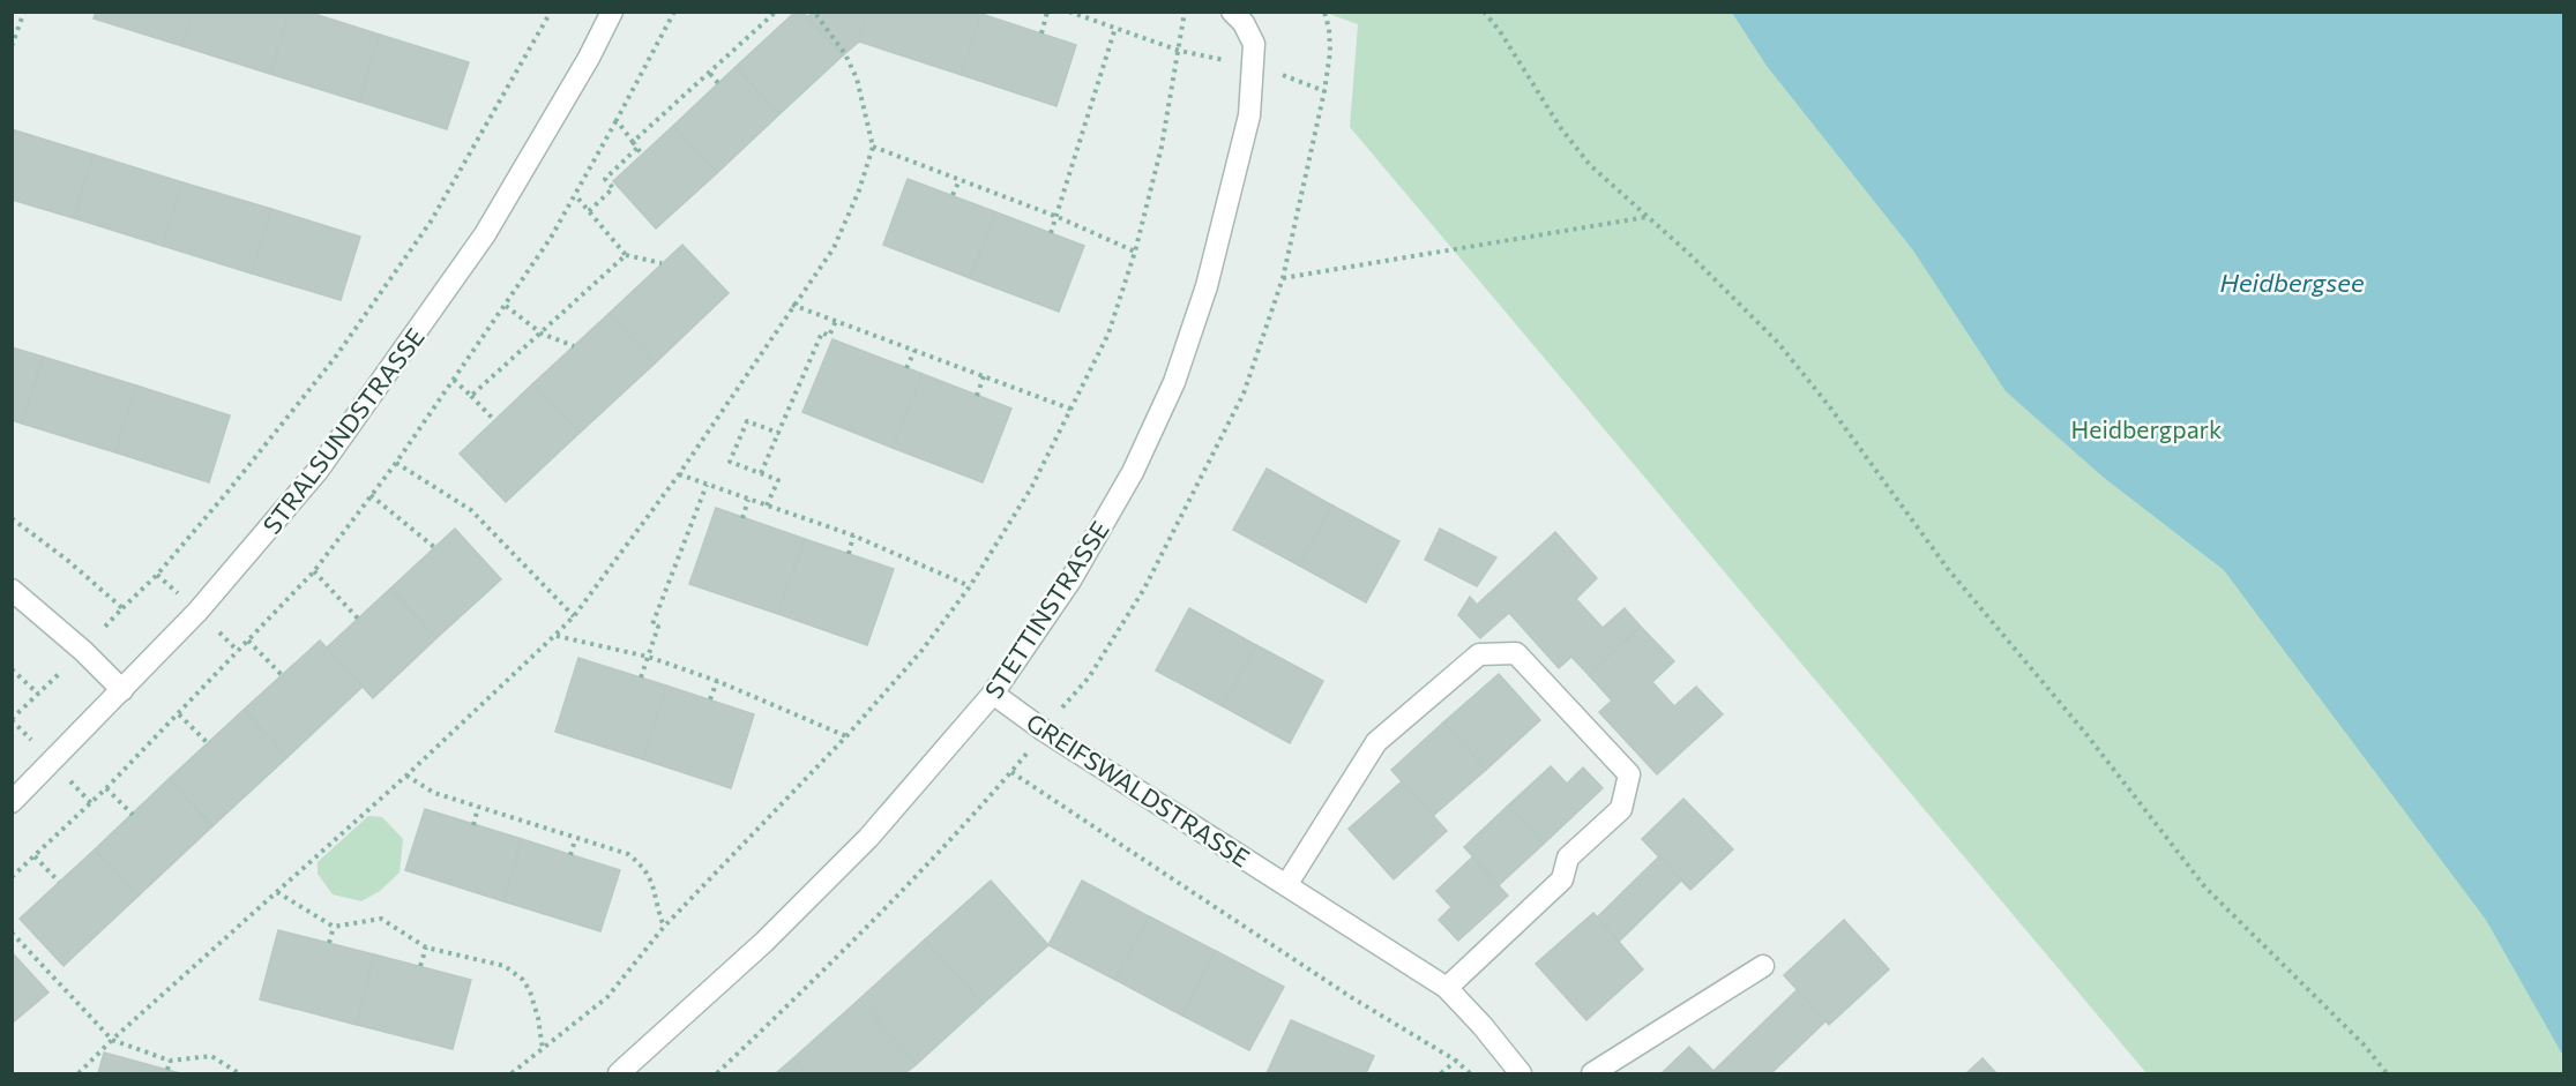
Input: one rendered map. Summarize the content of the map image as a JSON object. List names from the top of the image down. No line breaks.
{"streets":{"street":["STRALSUNDSTRASSE","STETTINSTRASSE","GREIFSWALDSTRASSE"]},"crossings":[["STETTINSTRASSE","GREIFSWALDSTRASSE"]],"water":["Heidbergsee"],"parks":["Heidbergpark"]}
